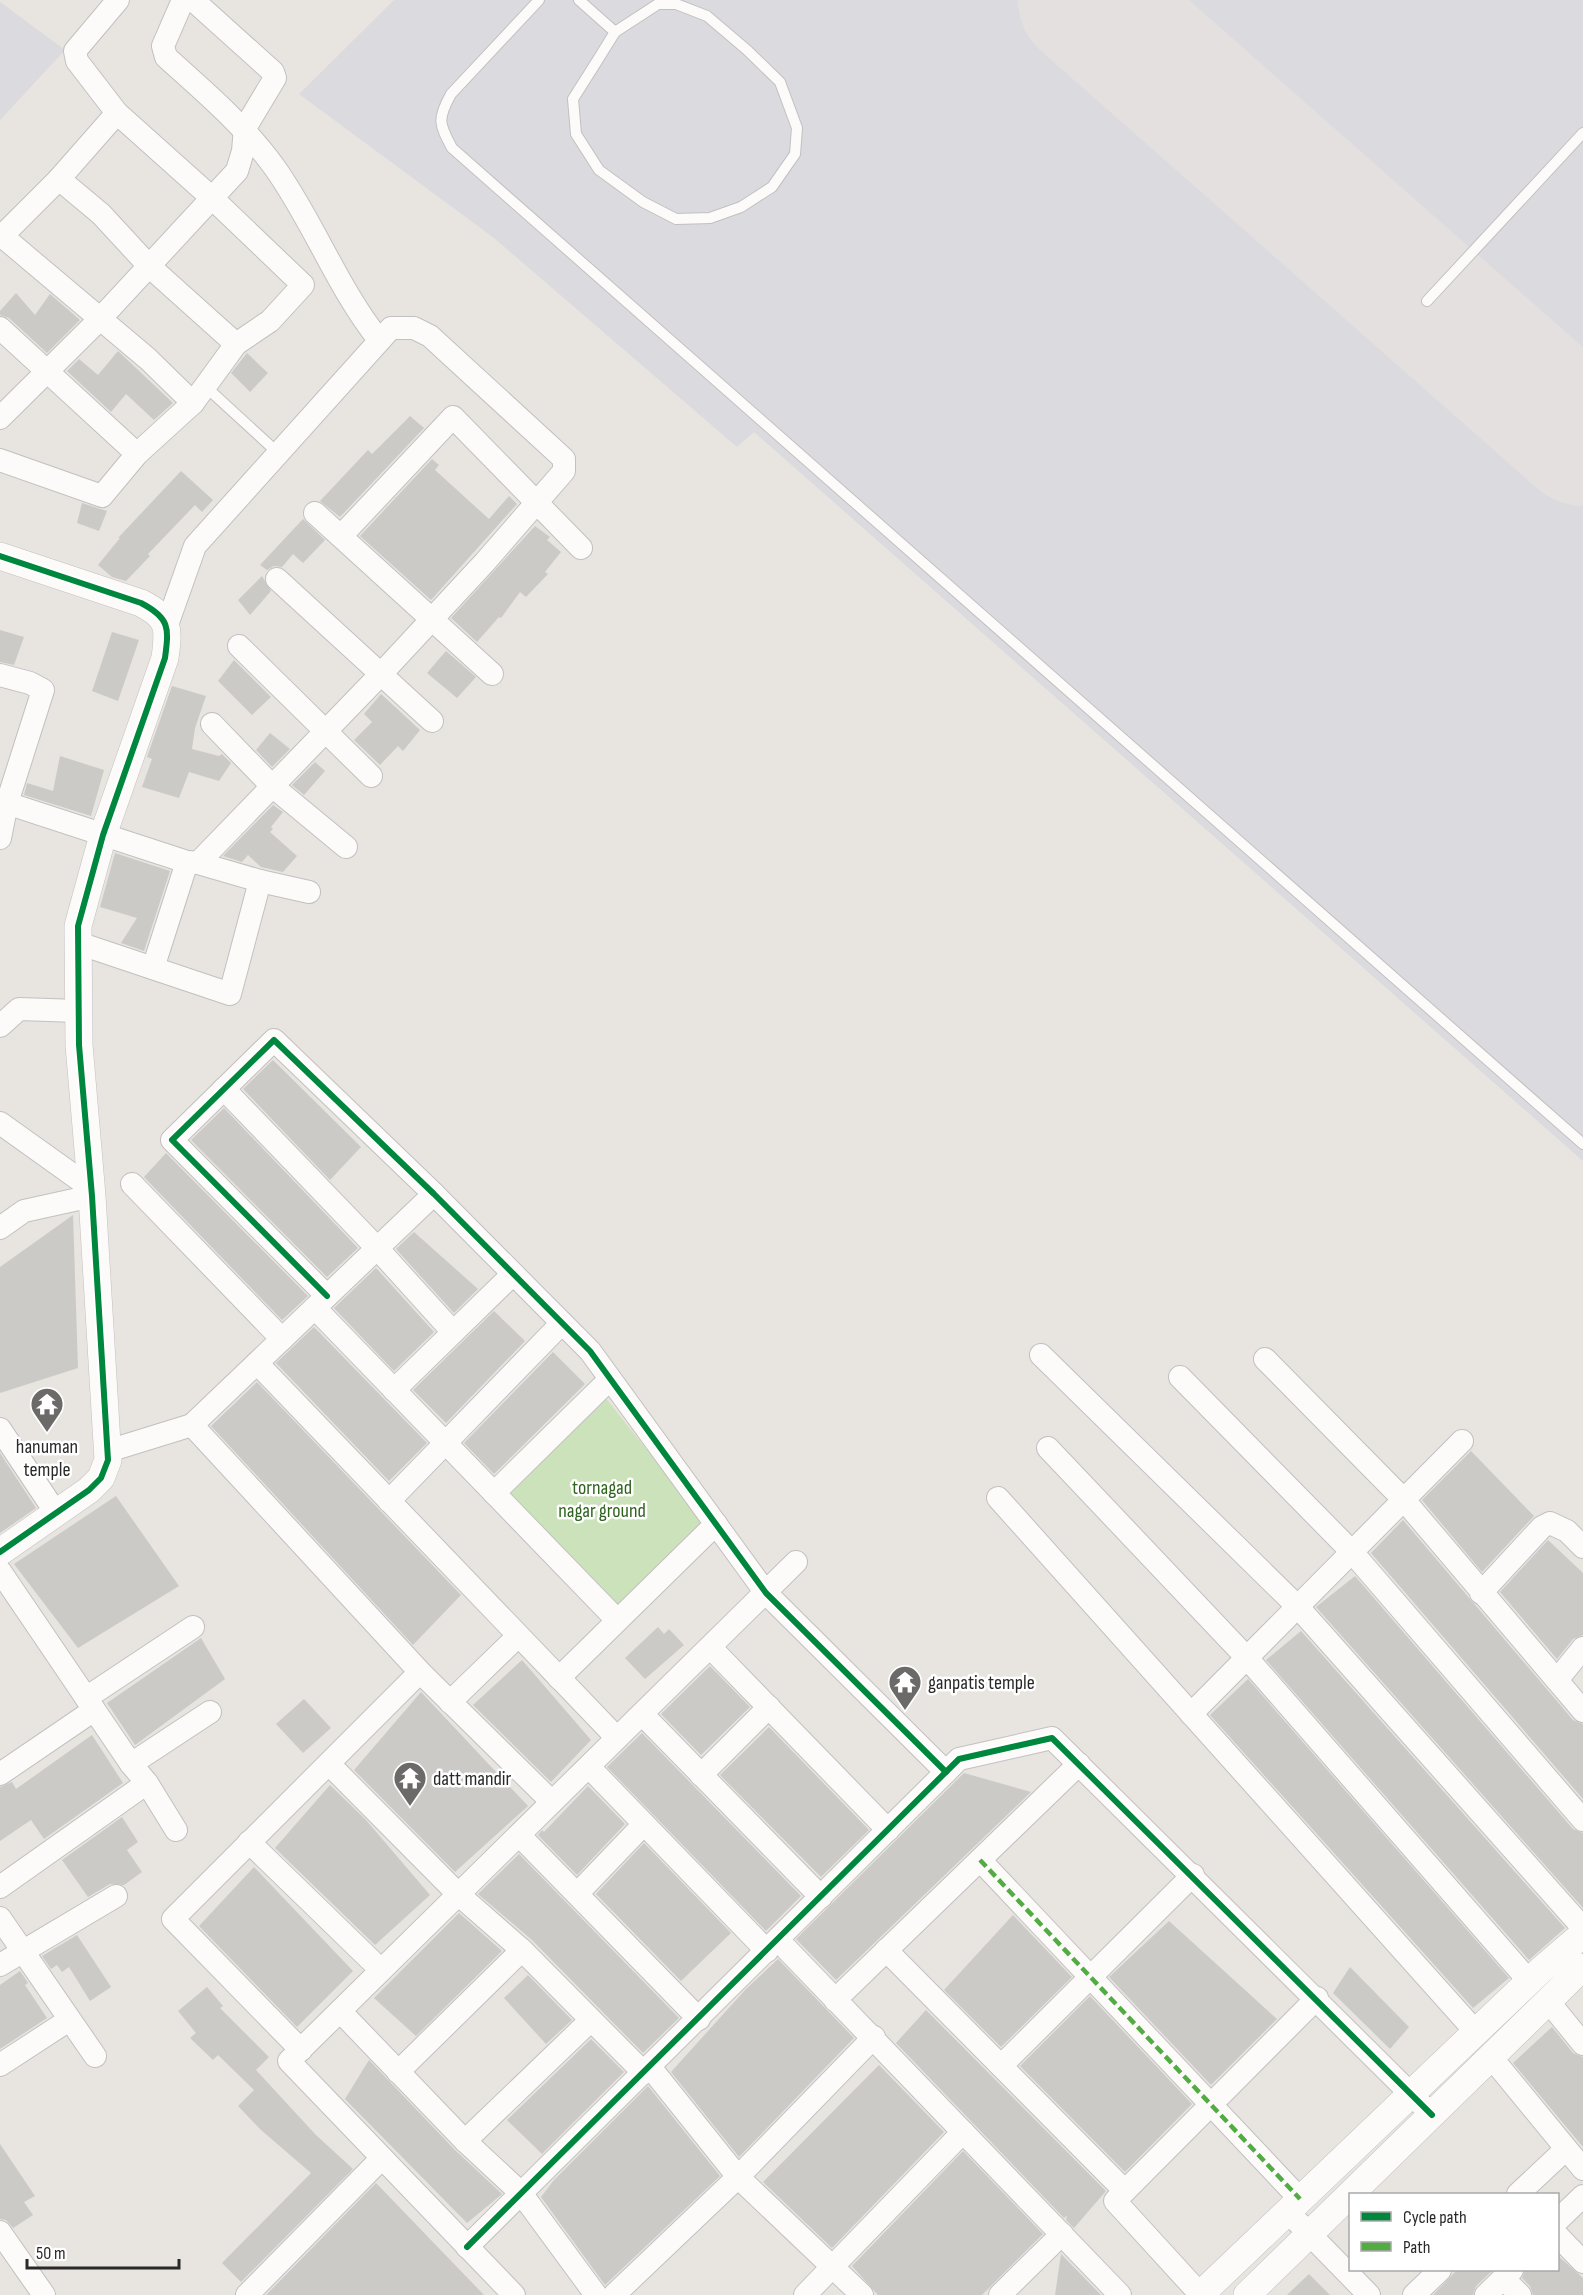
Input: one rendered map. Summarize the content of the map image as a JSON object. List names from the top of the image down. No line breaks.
{"parks":["tornagad nagar ground"],"places":{"temple":["hanuman temple","ganpatis temple","datt mandir"]},"legend":["Cycle path","Path"],"scale_bar":"50 m"}
